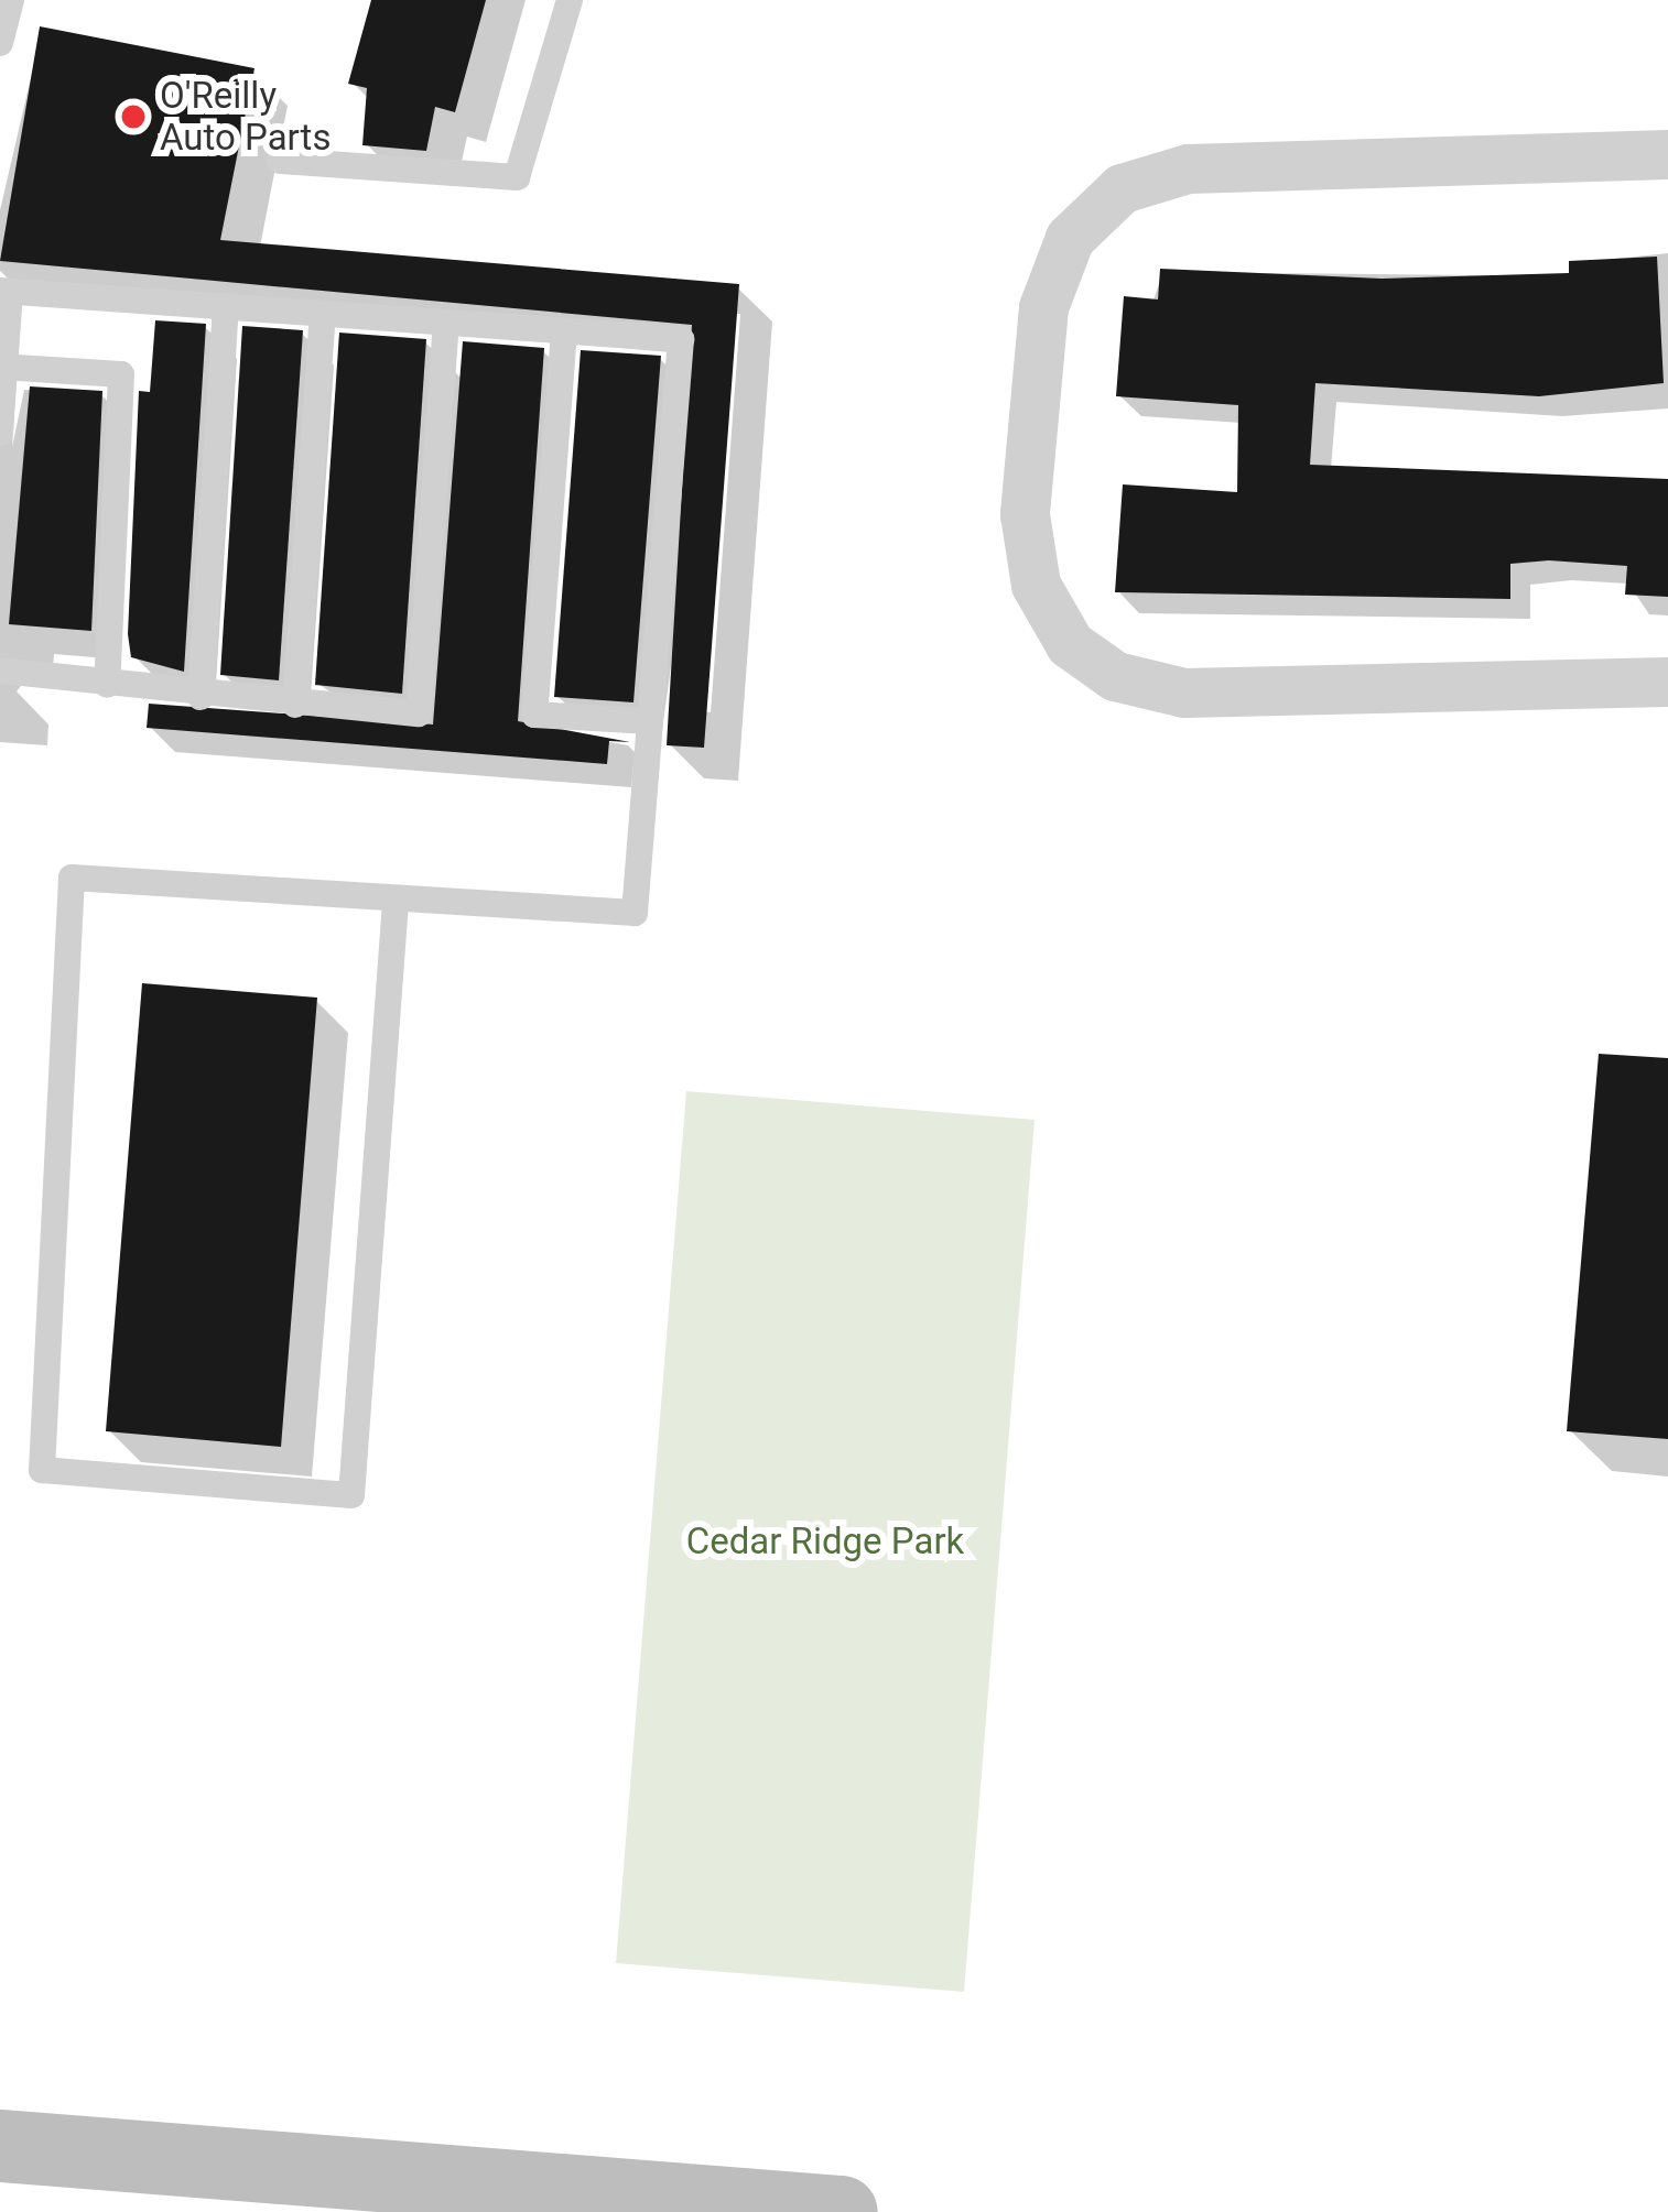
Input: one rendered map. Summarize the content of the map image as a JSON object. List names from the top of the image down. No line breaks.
{"parks":["Cedar Ridge Park"],"places":["O'Reilly Auto Parts"]}
